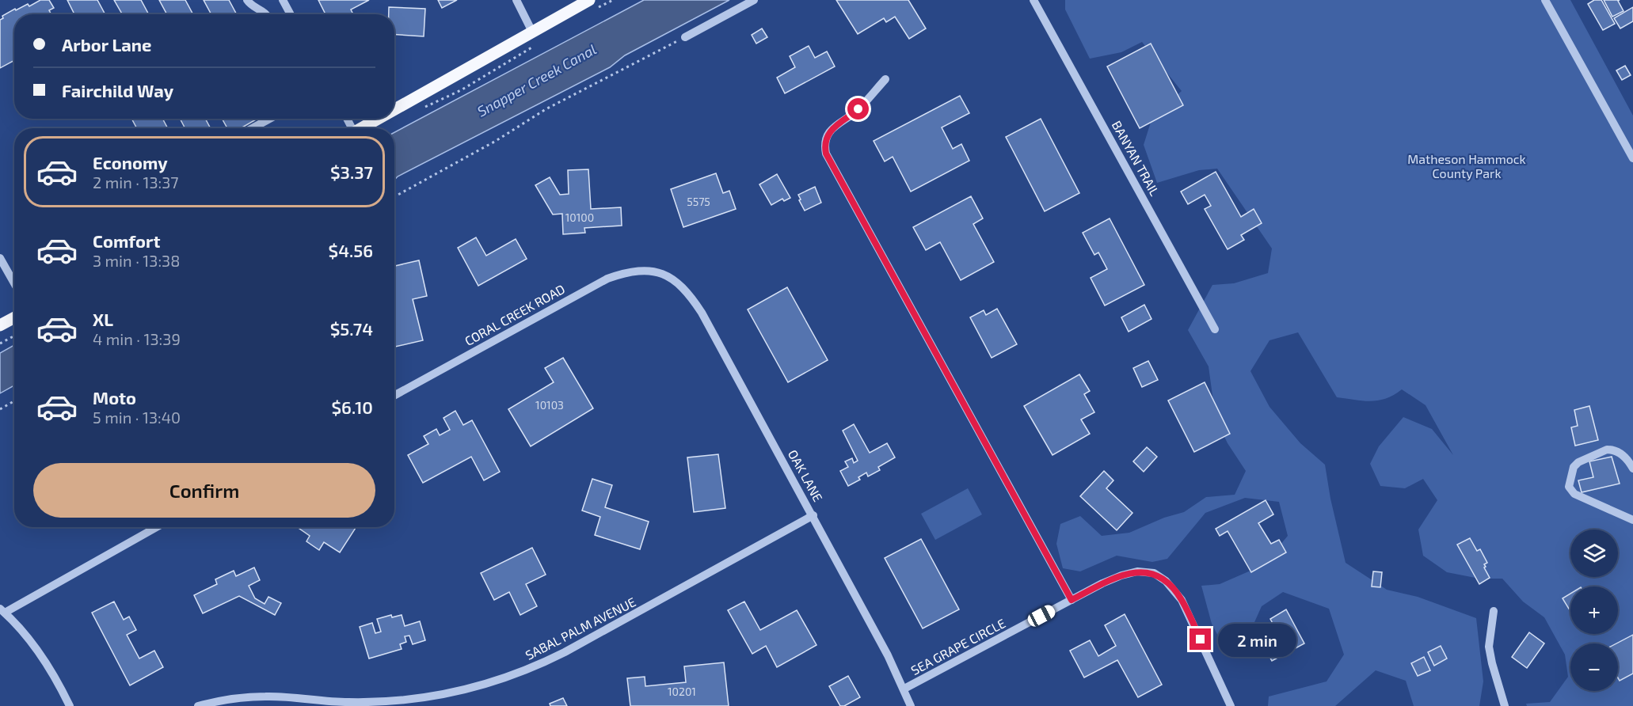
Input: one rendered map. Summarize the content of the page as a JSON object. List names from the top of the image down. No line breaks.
{"streets":{"street":["BANYAN TRAIL","CORAL CREEK ROAD","OAK LANE","SABAL PALM AVENUE","SEA GRAPE CIRCLE"]},"crossings":[["CORAL CREEK ROAD","OAK LANE"],["OAK LANE","SABAL PALM AVENUE"],["OAK LANE","SEA GRAPE CIRCLE"]],"water":["Snapper Creek Canal"],"parks":["Matheson Hammock County Park"],"house_numbers":["5575","10100","10103","10201"],"page":{"banner":["Arbor Lane","Fairchild Way"],"list":[{"name":"Economy","note":"2 min · 13:37","value":"$3.37"},{"name":"Comfort","note":"3 min · 13:38","value":"$4.56"},{"name":"XL","note":"4 min · 13:39","value":"$5.74"},{"name":"Moto","note":"5 min · 13:40","value":"$6.10"}],"buttons":"Confirm","map_buttons":["+","−"],"bubble":"2 min"}}
